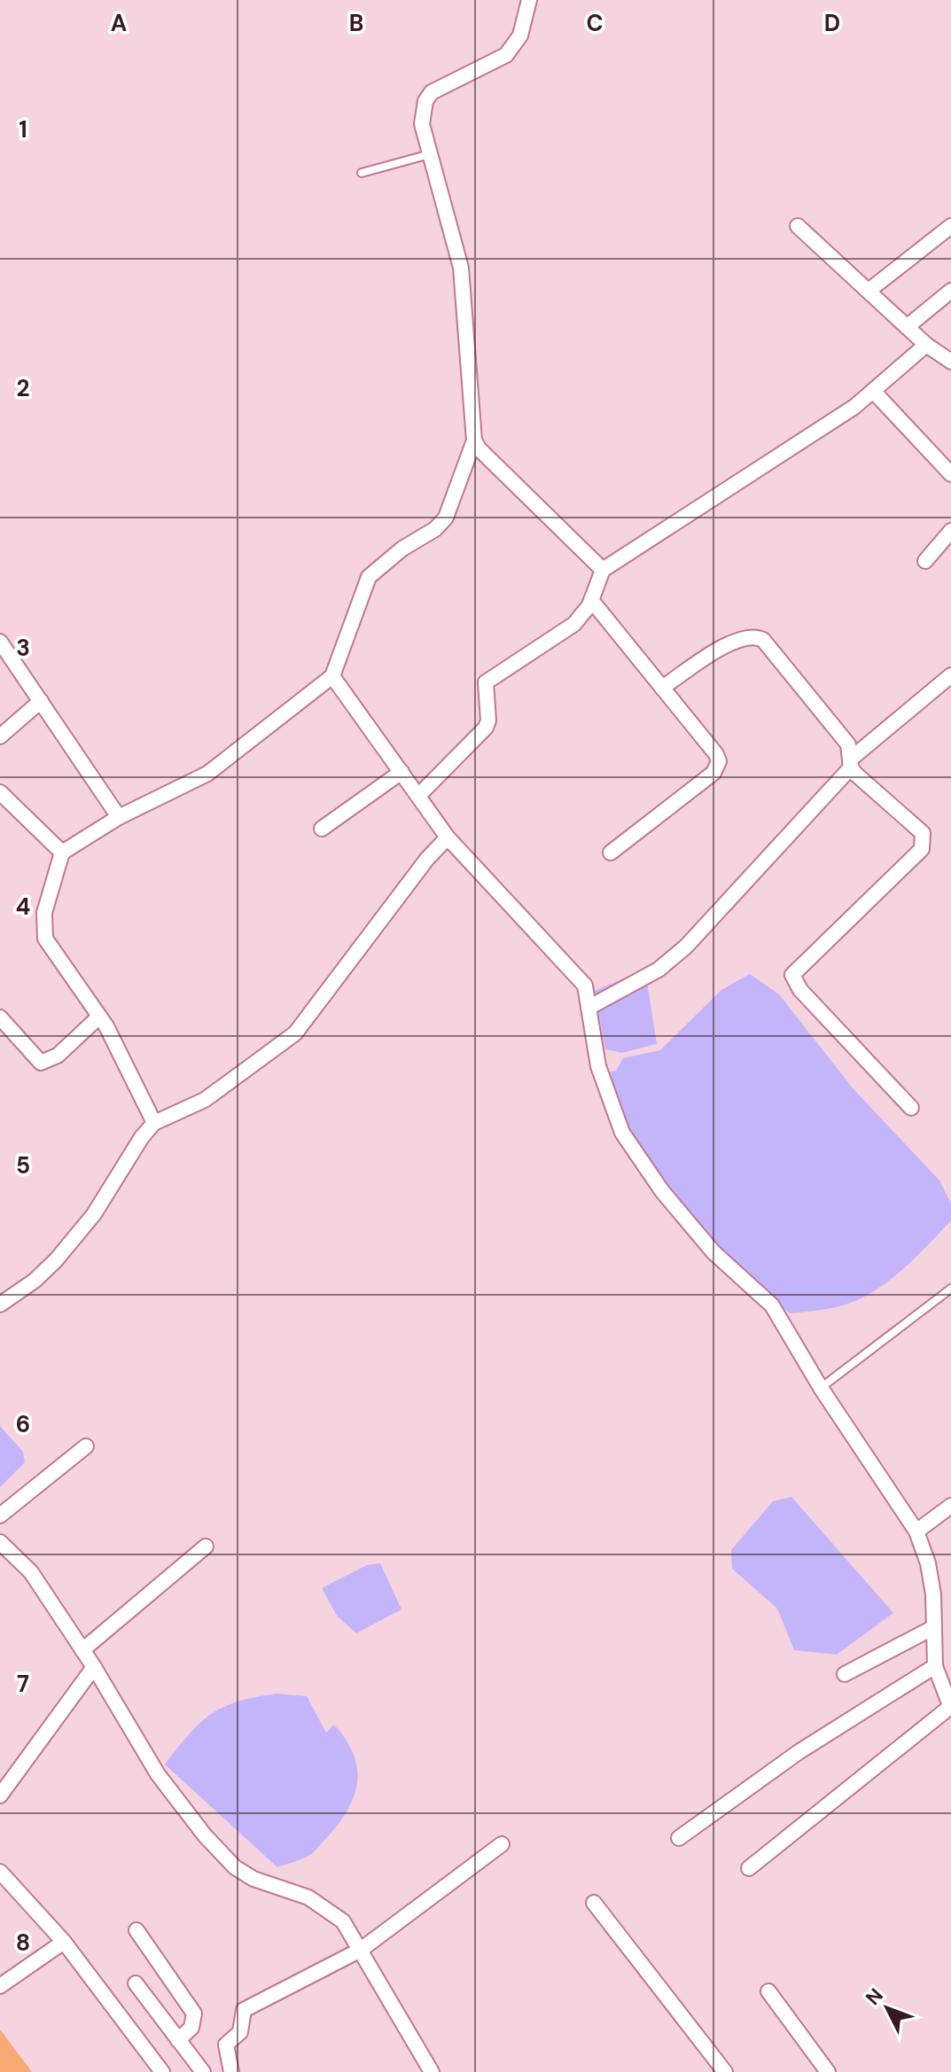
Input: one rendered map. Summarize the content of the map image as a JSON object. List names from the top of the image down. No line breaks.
{"north":"top left","grid":{"columns":["A","B","C","D"],"rows":["1","2","3","4","5","6","7","8"]}}
